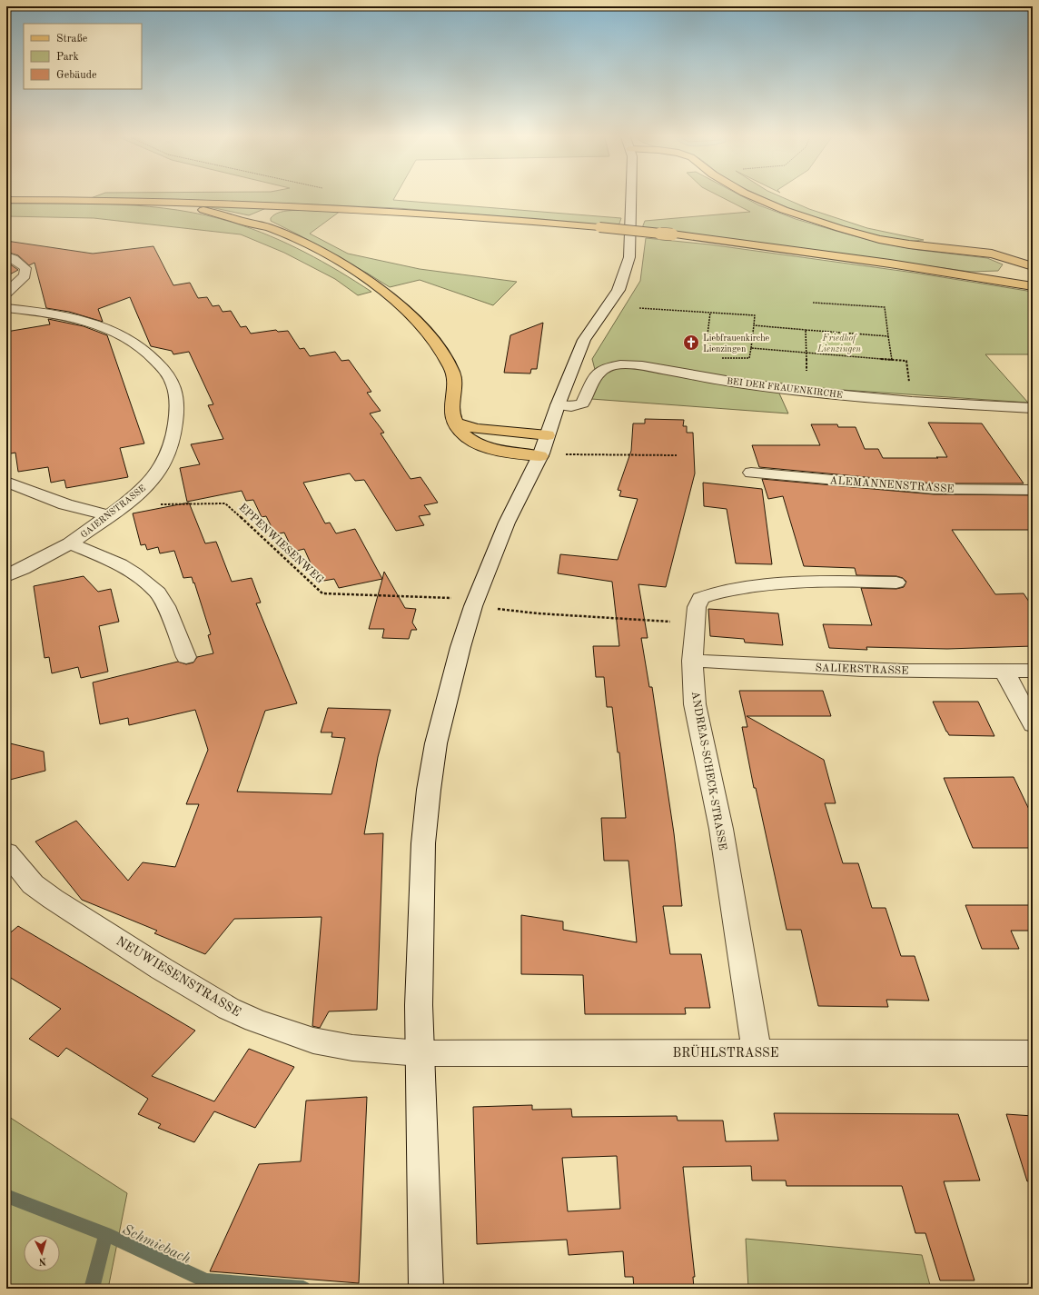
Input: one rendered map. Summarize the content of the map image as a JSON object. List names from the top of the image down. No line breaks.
{"streets":{"street":["BEI DER FRAUENKIRCHE","ALEMANNENSTRASSE","GAIERNSTRASSE","SALIERSTRASSE","ANDREAS-SCHECK-STRASSE","NEUWIESENSTRASSE","BRÜHLSTRASSE"],"path":["EPPENWIESENWEG"]},"crossings":[["GAIERNSTRASSE","EPPENWIESENWEG"],["EPPENWIESENWEG","ANDREAS-SCHECK-STRASSE"],["SALIERSTRASSE","ANDREAS-SCHECK-STRASSE"],["ANDREAS-SCHECK-STRASSE","BRÜHLSTRASSE"],["NEUWIESENSTRASSE","BRÜHLSTRASSE"]],"water":["Schmiebach"],"parks":["Friedhof Lienzingen"],"places":{"church":["Liebfrauenkirche Lienzingen"]},"legend":["Straße","Park","Gebäude"],"north":"bottom"}
